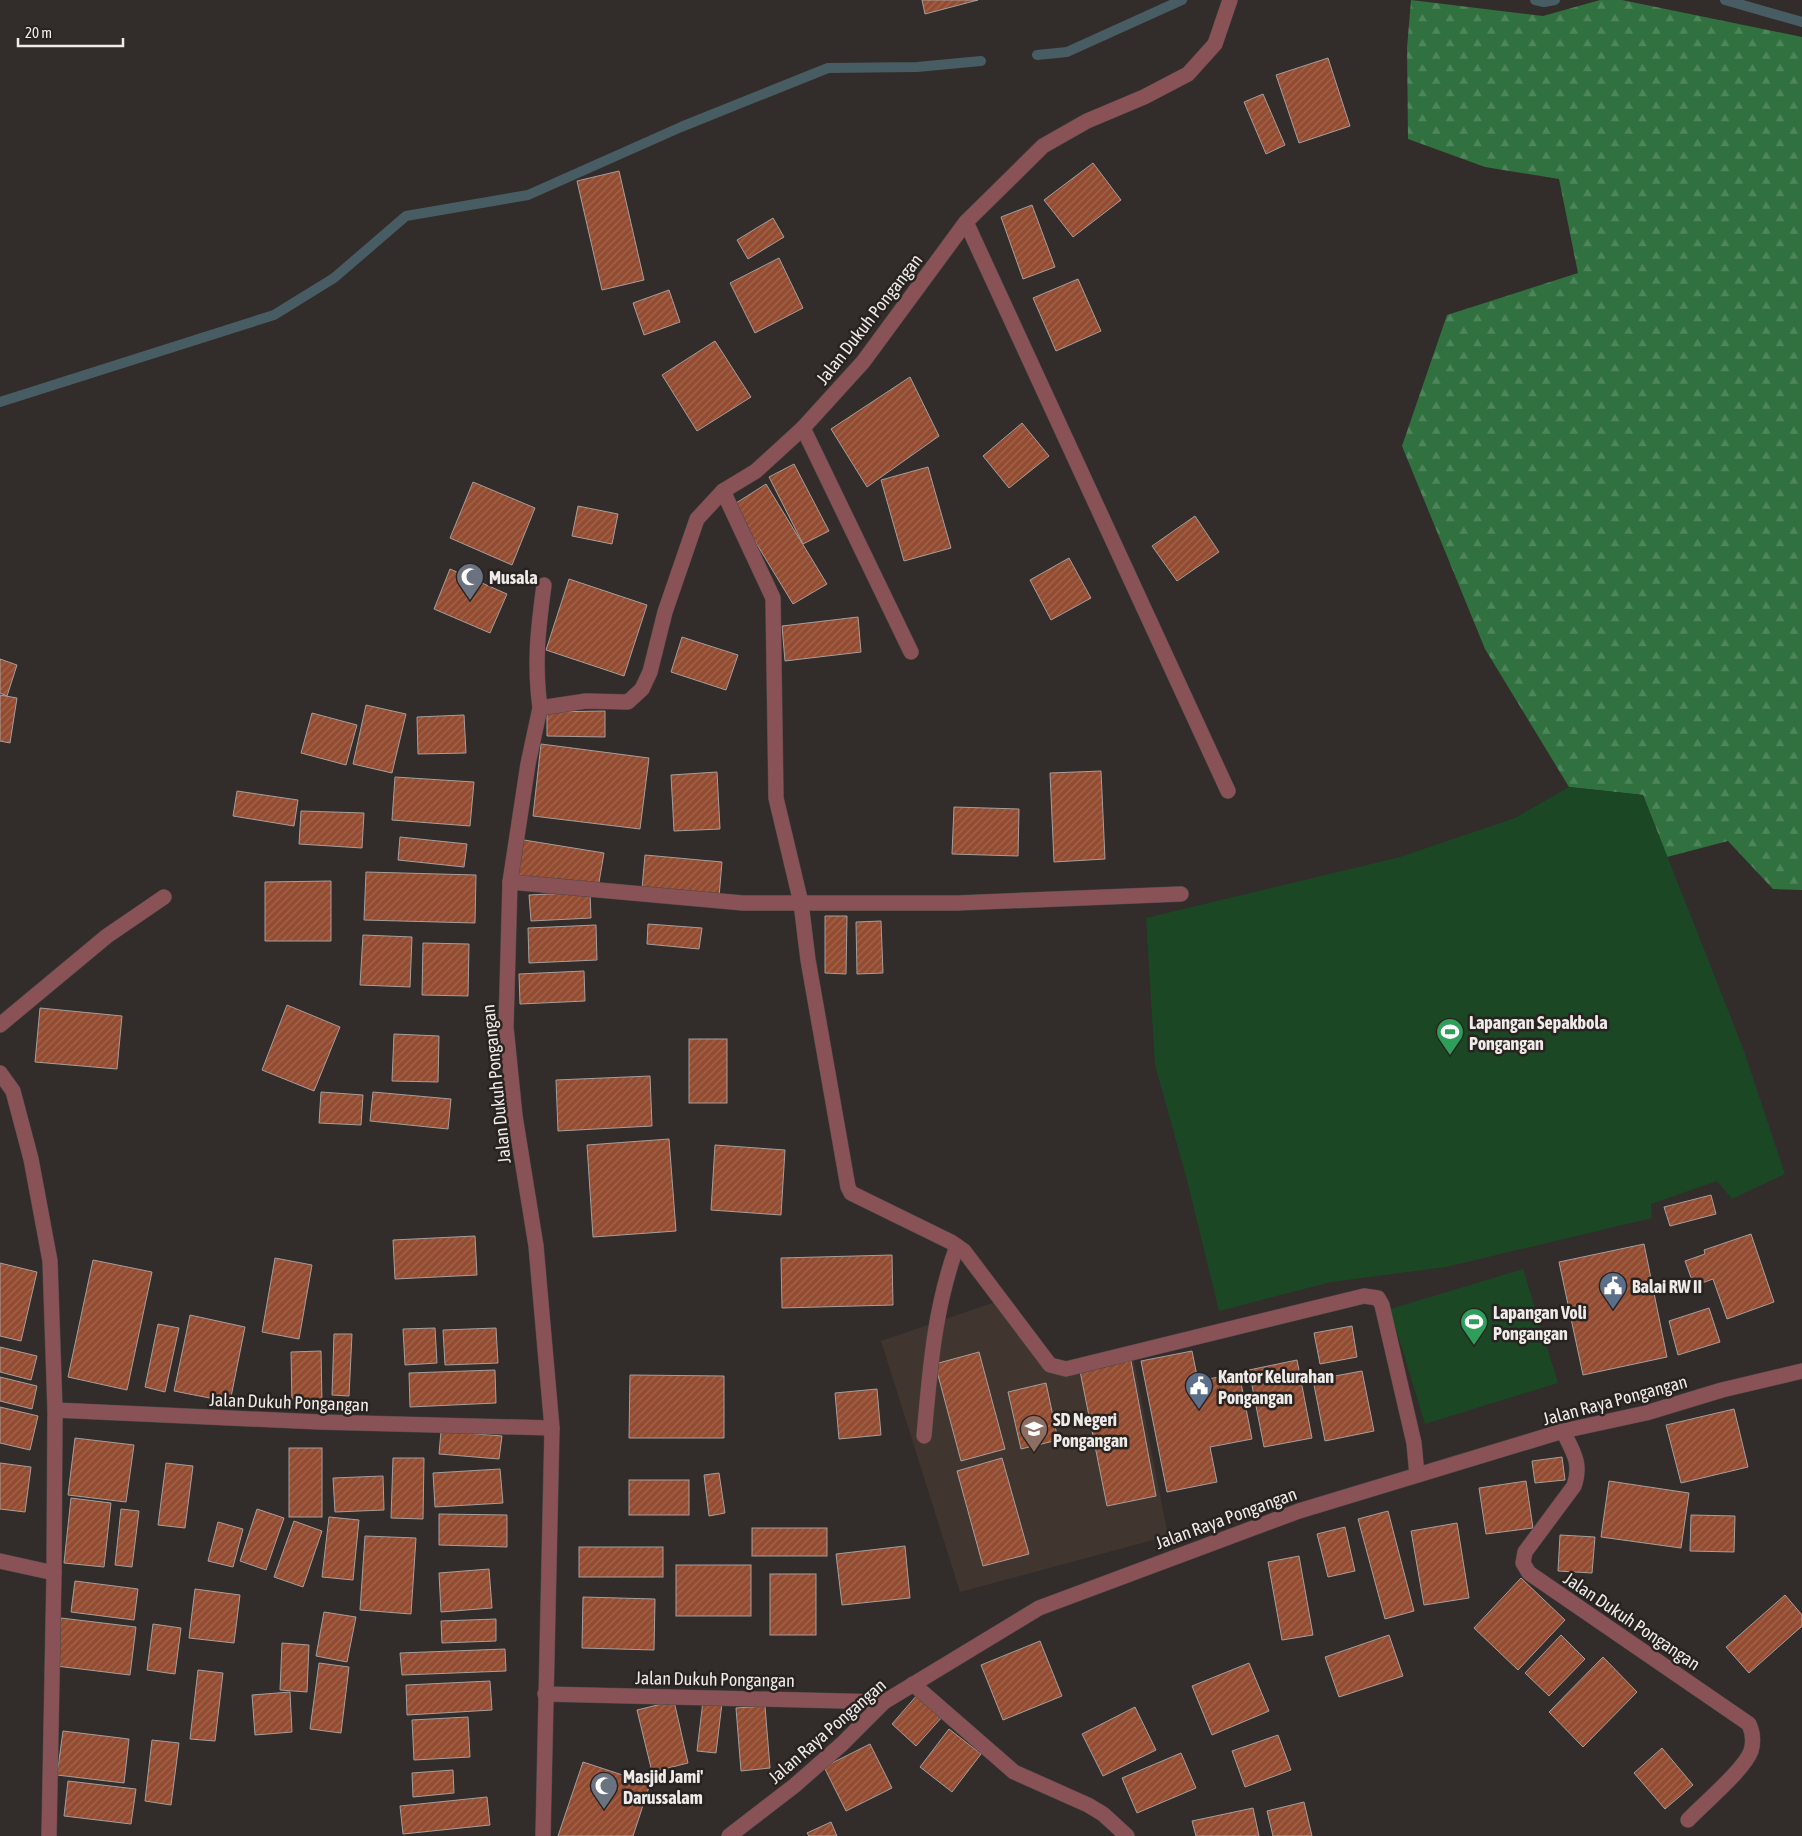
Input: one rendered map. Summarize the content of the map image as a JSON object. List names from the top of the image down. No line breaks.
{"streets":{"street":["Jalan Dukuh Pongangan","Jalan Raya Pongangan"]},"crossings":[["Jalan Dukuh Pongangan","Jalan Raya Pongangan"]],"places":{"mosque":["Musala","Masjid Jami' Darussalam"],"sports":["Lapangan Sepakbola Pongangan","Lapangan Voli Pongangan"],"public building":["Balai RW II","Kantor Kelurahan Pongangan"],"school or university":["SD Negeri Pongangan"]},"scale_bar":"20 m"}
